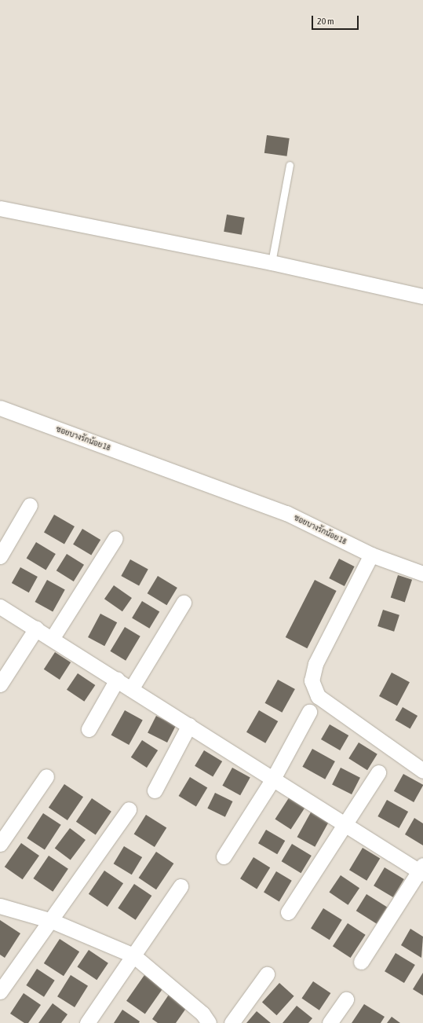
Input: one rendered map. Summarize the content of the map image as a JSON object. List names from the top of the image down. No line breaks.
{"streets":{"street":["ซอยบางรักน้อย 18"]},"scale_bar":"20 m"}
